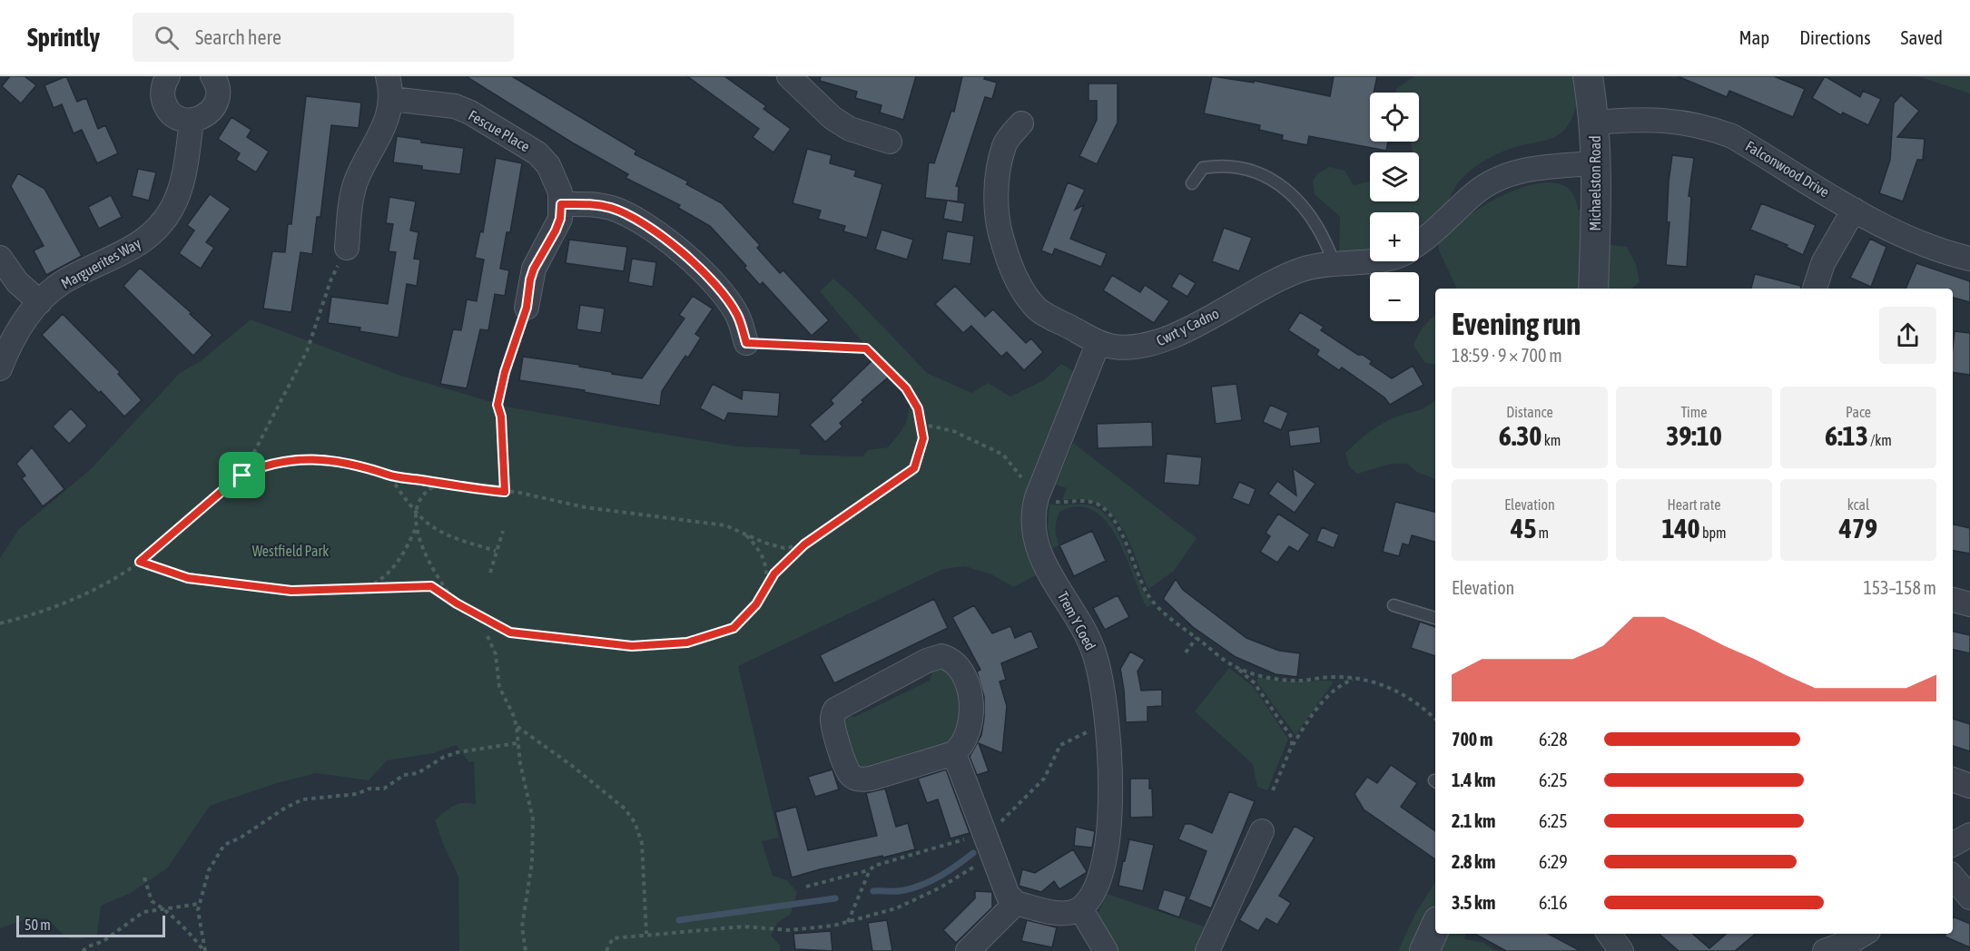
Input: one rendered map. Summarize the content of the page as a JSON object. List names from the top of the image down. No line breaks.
{"streets":{"street":["Fescue Place","Falconwood Drive","Michaelston Road","Marguerites Way","Cwrt y Cadno","Trem Y Coed"]},"crossings":[["Falconwood Drive","Michaelston Road"],["Michaelston Road","Cwrt y Cadno"],["Cwrt y Cadno","Trem Y Coed"]],"parks":["Westfield Park"],"scale_bar":"50 m","page":{"header":"Sprintly","search":"Search here","nav":["Map","Directions","Saved"],"map_buttons":["+","−"],"heading":["Evening run","18:59 · 9 × 700 m"],"stats":[["Distance","6.30 km"],["Time","39:10"],["Pace","6:13 /km"],["Elevation","45 m"],["Heart rate","140 bpm"],["kcal","479"]],"chart":["Elevation","153–158 m"],"list":[{"name":"700 m","note":"6:28"},{"name":"1.4 km","note":"6:25"},{"name":"2.1 km","note":"6:25"},{"name":"2.8 km","note":"6:29"},{"name":"3.5 km","note":"6:16"}],"scale":"50 m"}}
